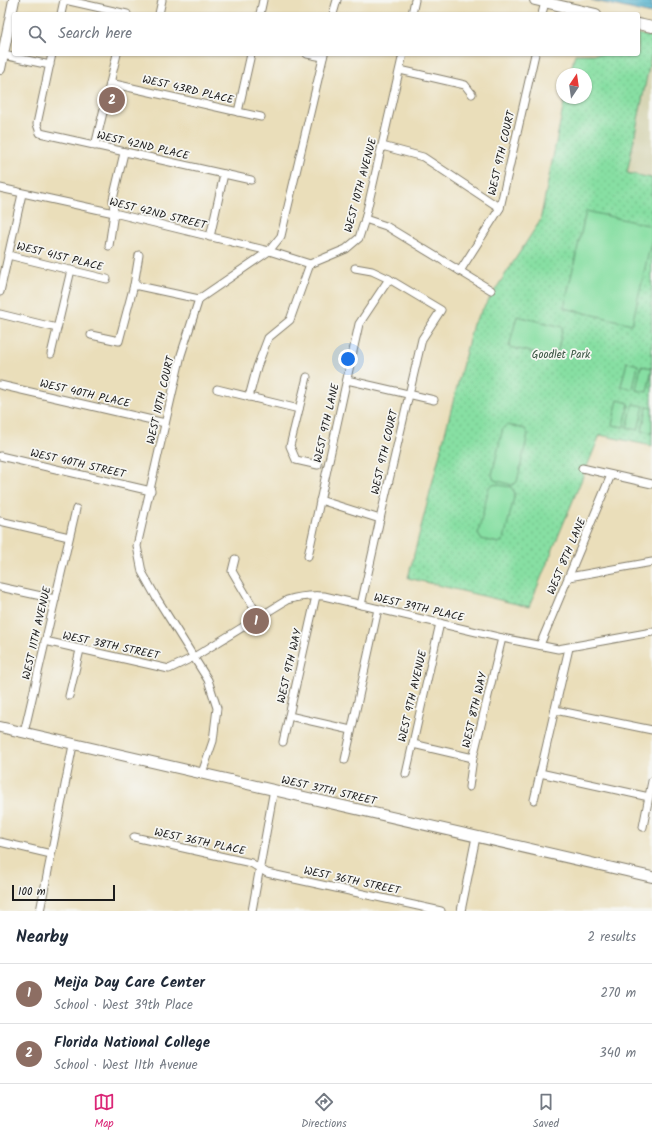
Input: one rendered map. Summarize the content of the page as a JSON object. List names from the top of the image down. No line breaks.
{"streets":{"street":["WEST 43RD PLACE","WEST 42ND PLACE","WEST 9TH COURT","WEST 10TH AVENUE","WEST 42ND STREET","WEST 41ST PLACE","WEST 40TH PLACE","WEST 10TH COURT","WEST 9TH LANE","WEST 40TH STREET","WEST 8TH LANE","WEST 39TH PLACE","WEST 11TH AVENUE","WEST 38TH STREET","WEST 9TH WAY","WEST 9TH AVENUE","WEST 8TH WAY","WEST 37TH STREET","WEST 36TH PLACE","WEST 36TH STREET"]},"crossings":[["WEST 9TH COURT","WEST 9TH LANE"],["WEST 9TH COURT","WEST 39TH PLACE"],["WEST 10TH AVENUE","WEST 42ND STREET"],["WEST 40TH PLACE","WEST 10TH COURT"],["WEST 10TH COURT","WEST 40TH STREET"],["WEST 10TH COURT","WEST 39TH PLACE"],["WEST 10TH COURT","WEST 38TH STREET"],["WEST 10TH COURT","WEST 37TH STREET"],["WEST 8TH LANE","WEST 39TH PLACE"],["WEST 39TH PLACE","WEST 38TH STREET"],["WEST 39TH PLACE","WEST 9TH WAY"],["WEST 39TH PLACE","WEST 9TH AVENUE"],["WEST 39TH PLACE","WEST 8TH WAY"],["WEST 11TH AVENUE","WEST 38TH STREET"],["WEST 11TH AVENUE","WEST 37TH STREET"],["WEST 36TH PLACE","WEST 36TH STREET"]],"parks":["Goodlet Park"],"scale_bar":"100 m","north":"top","page":{"search":"Search here","pins":["2","1"],"scale":"100 m","heading":["Nearby","2 results"],"list":[{"mark":"1","name":"Meija Day Care Center","note":"School · West 39th Place","value":"270 m"},{"mark":"2","name":"Florida National College","note":"School · West 11th Avenue","value":"340 m"}],"nav":["Map","Directions","Saved"]}}
